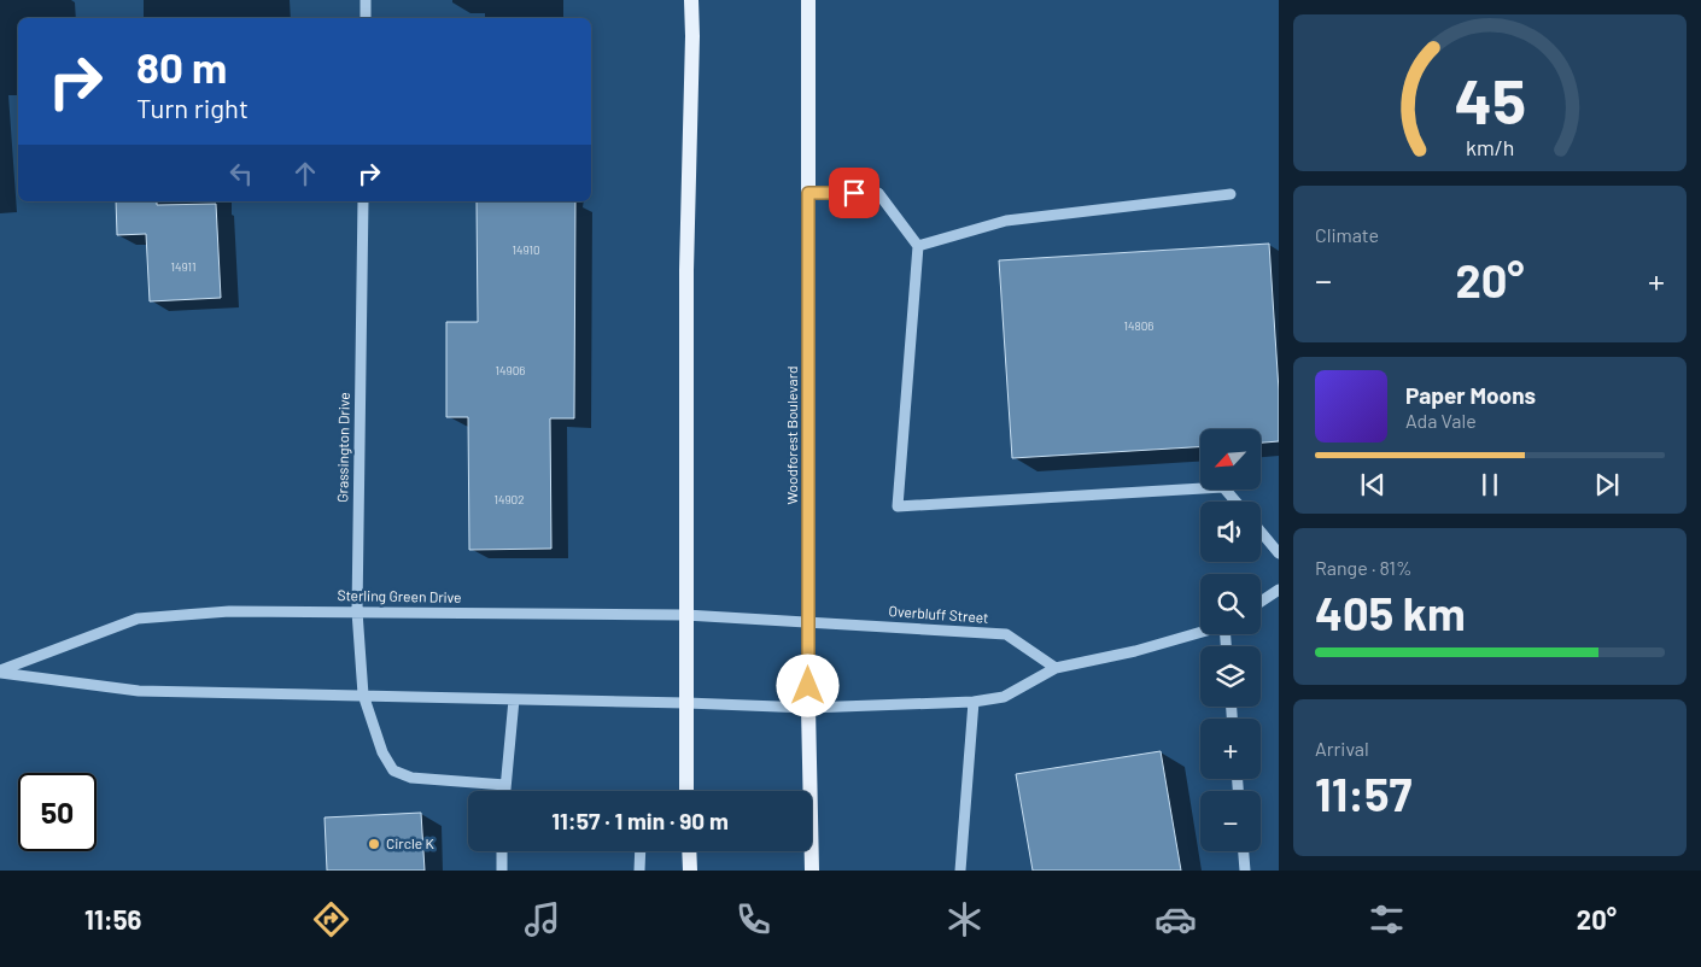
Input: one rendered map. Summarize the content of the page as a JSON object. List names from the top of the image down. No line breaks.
{"streets":{"main road":["Woodforest Boulevard"],"street":["Grassington Drive","Sterling Green Drive","Overbluff Street"]},"crossings":[["Woodforest Boulevard","Sterling Green Drive"],["Woodforest Boulevard","Overbluff Street"],["Grassington Drive","Sterling Green Drive"],["Sterling Green Drive","Overbluff Street"]],"places":["Circle K"],"house_numbers":["14910","14911","14806","14906","14902"],"north":"bottom left","page":{"turn":["80 m","Turn right"],"tile":["Climate",["Range · 81%","405 km"],["Arrival","11:57"]],"heat":["−","20°","+"],"song":["Paper Moons","Ada Vale"],"map_buttons":["+","−"],"limit":"50","trip":"11:57 · 1 min · 90 m","tabs":["11:56","20°"],"gauge":["45","km/h"]}}
